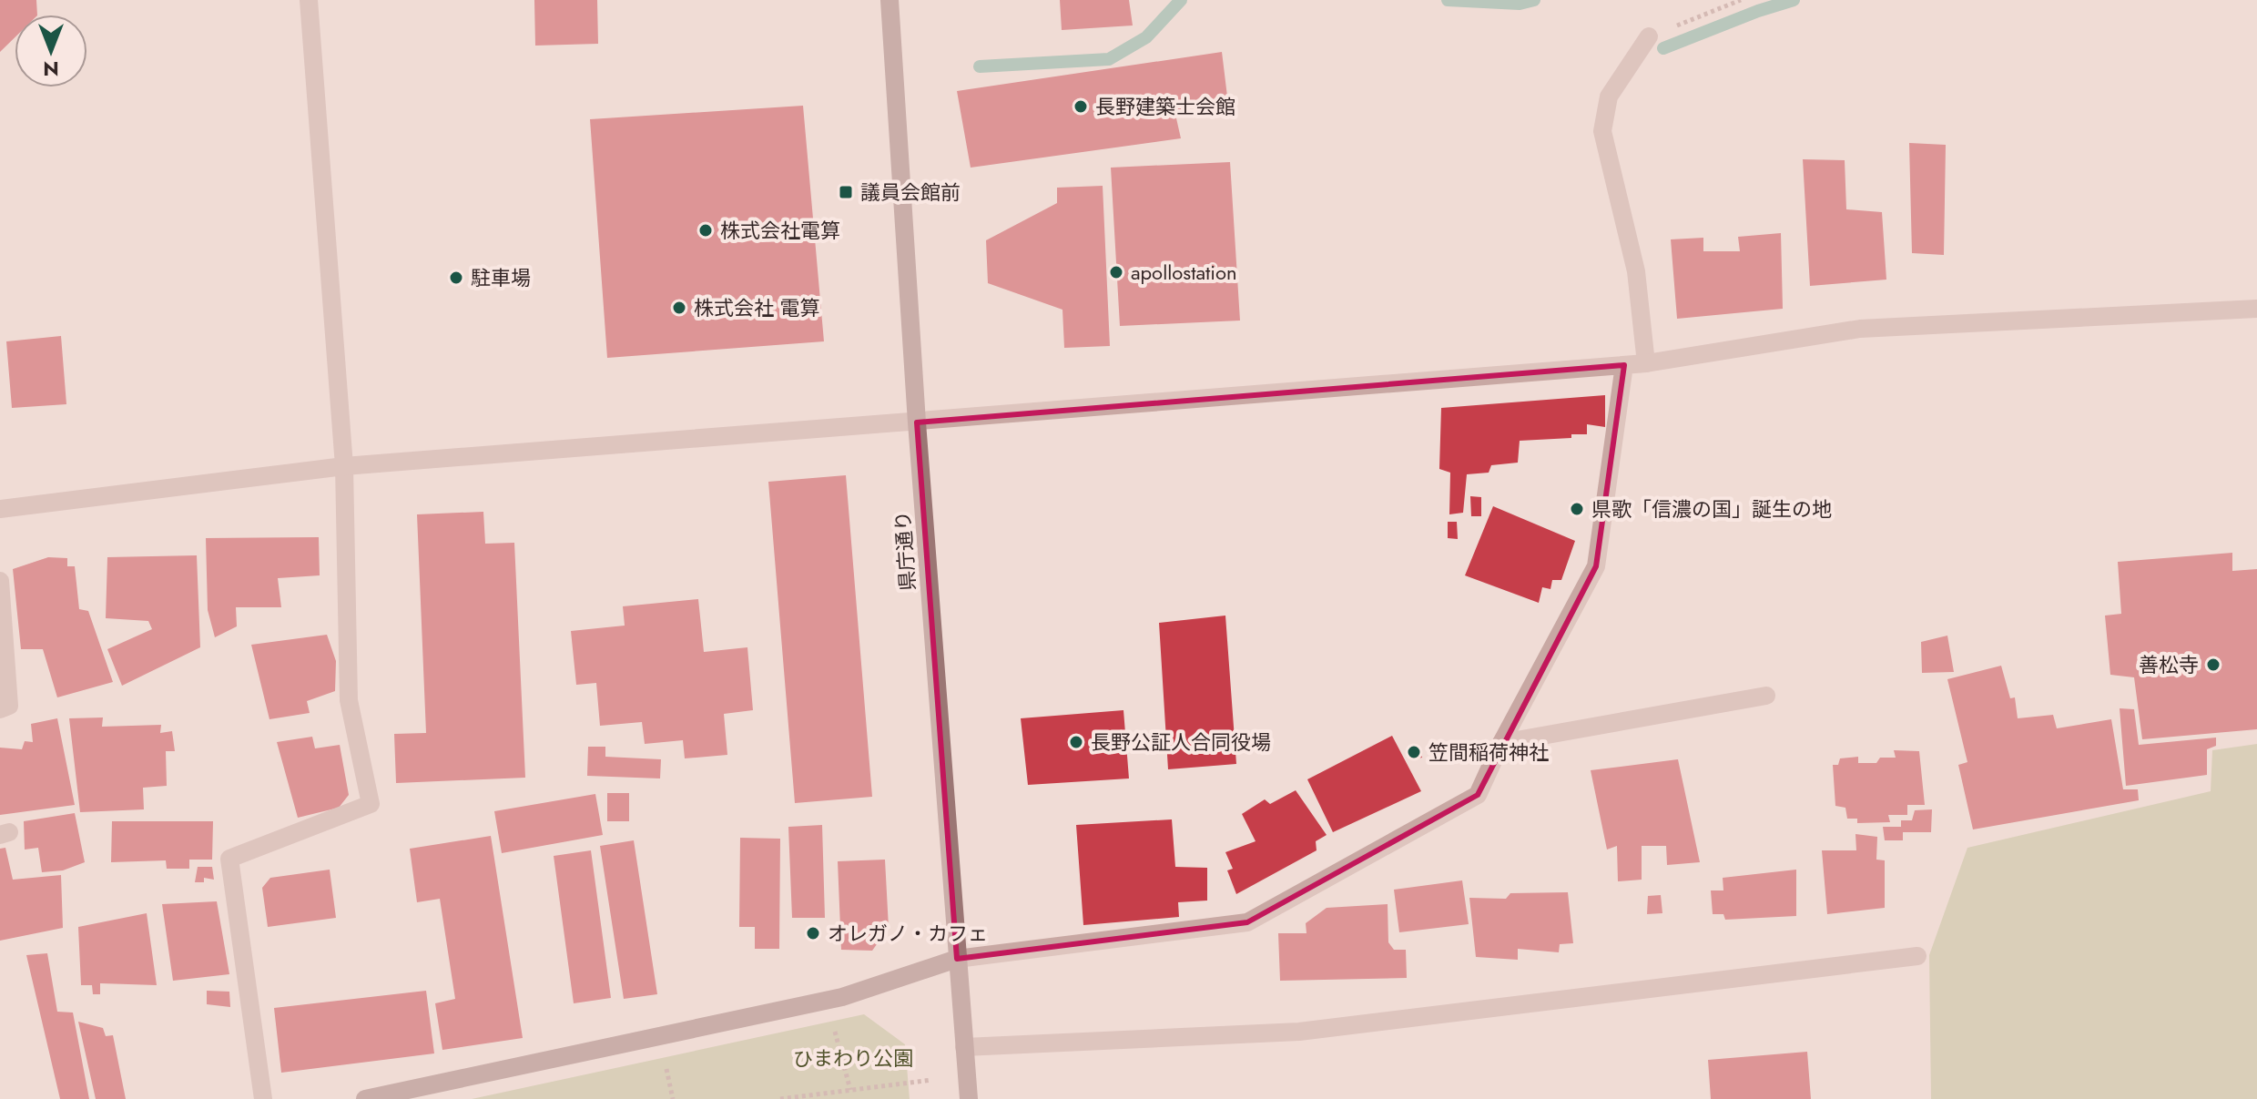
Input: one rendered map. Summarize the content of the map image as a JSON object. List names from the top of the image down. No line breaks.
{"streets":{"main road":["県庁通り"]},"parks":["ひまわり公園"],"places":{"other":["長野建築士会館","株式会社電算","apollostation","駐車場","株式会社 電算","県歌「信濃の国」誕生の地","善松寺","長野公証人合同役場","笠間稲荷神社","オレガノ・カフェ"],"transit":["議員会館前"]},"north":"bottom"}
